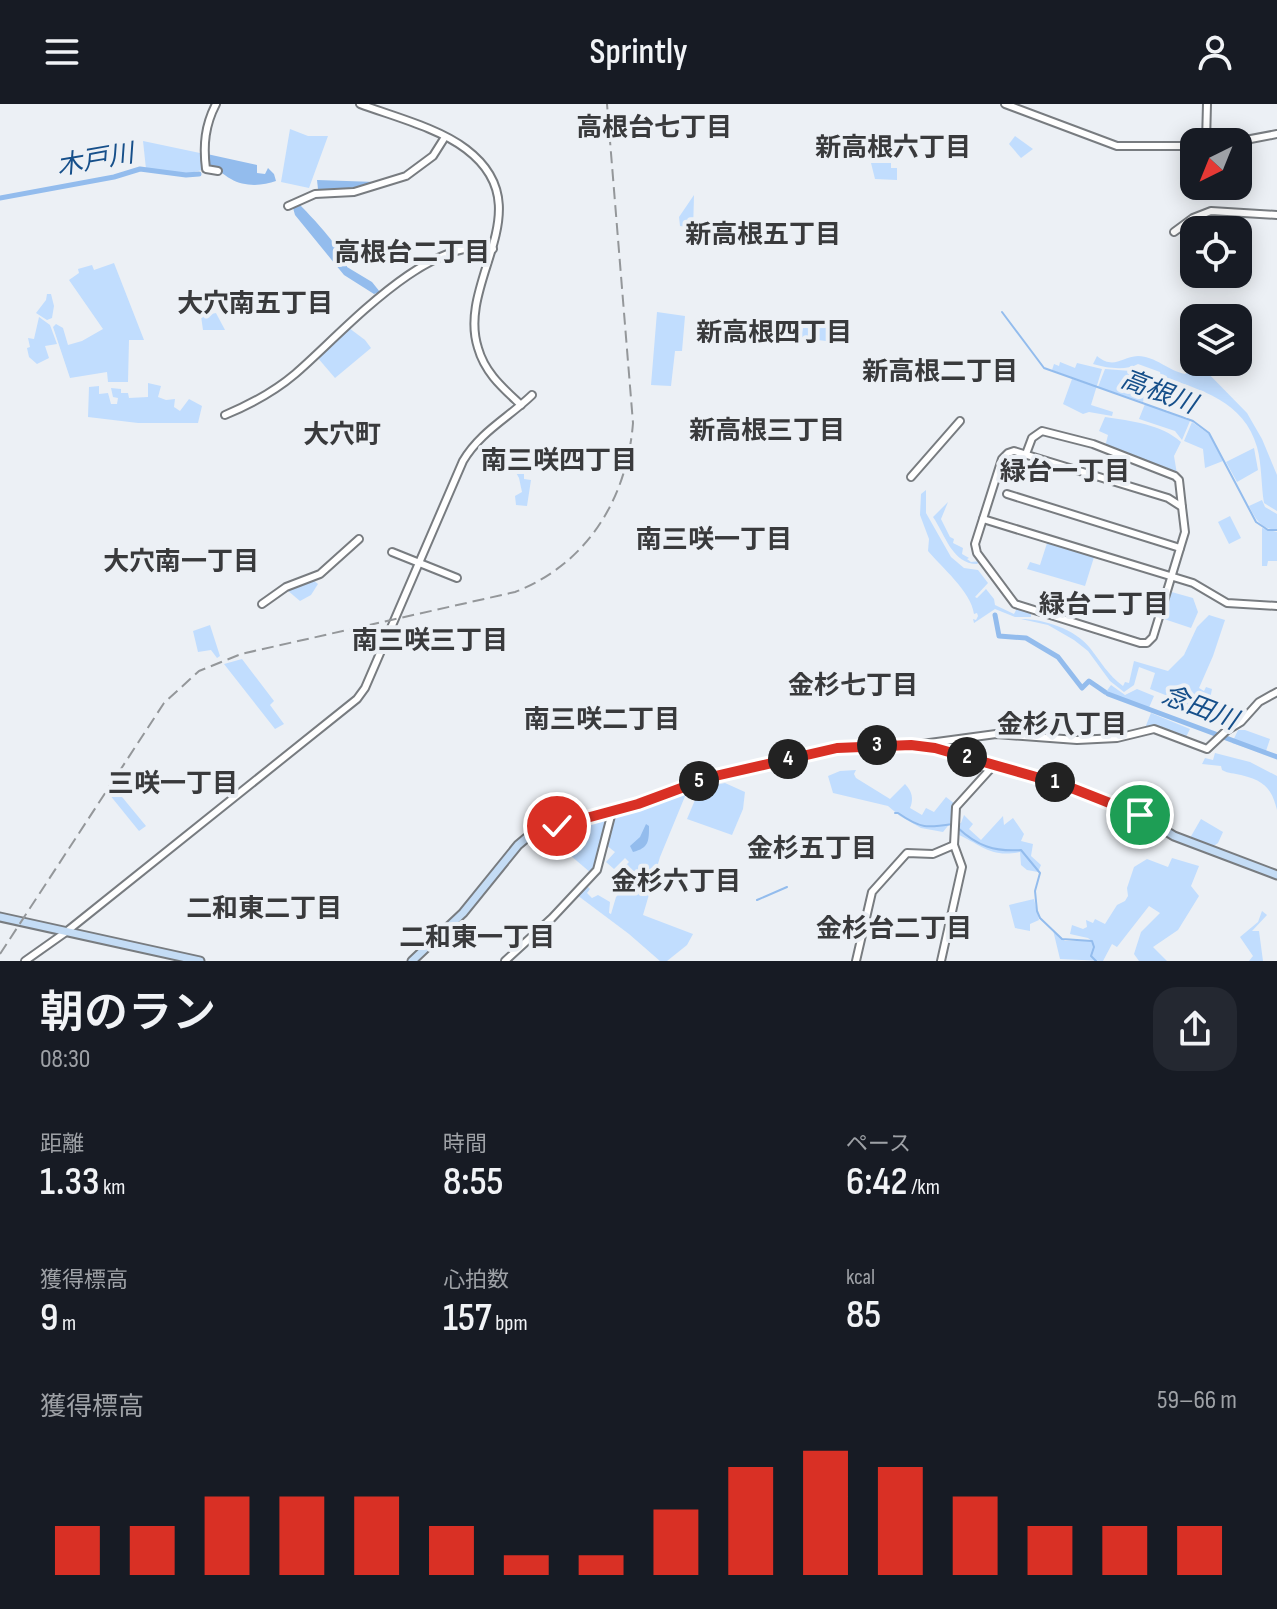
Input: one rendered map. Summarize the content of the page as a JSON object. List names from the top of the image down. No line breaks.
{"districts":["高根台七丁目","新高根六丁目","新高根五丁目","高根台二丁目","大穴南五丁目","新高根四丁目","新高根二丁目","新高根三丁目","大穴町","南三咲四丁目","緑台一丁目","南三咲一丁目","大穴南一丁目","緑台二丁目","南三咲三丁目","金杉七丁目","南三咲二丁目","金杉八丁目","三咲一丁目","金杉五丁目","金杉六丁目","二和東二丁目","金杉台二丁目","二和東一丁目"],"water":["木戸川","高根川","念田川"],"north":"bottom left","page":{"header":"Sprintly","pins":["3","2","4","5","1"],"heading":["朝のラン","08:30"],"stats":[["距離","1.33 km"],["時間","8:55"],["ペース","6:42 /km"],["獲得標高","9 m"],["心拍数","157 bpm"],["kcal","85"]],"chart":["獲得標高","59–66 m"]}}
